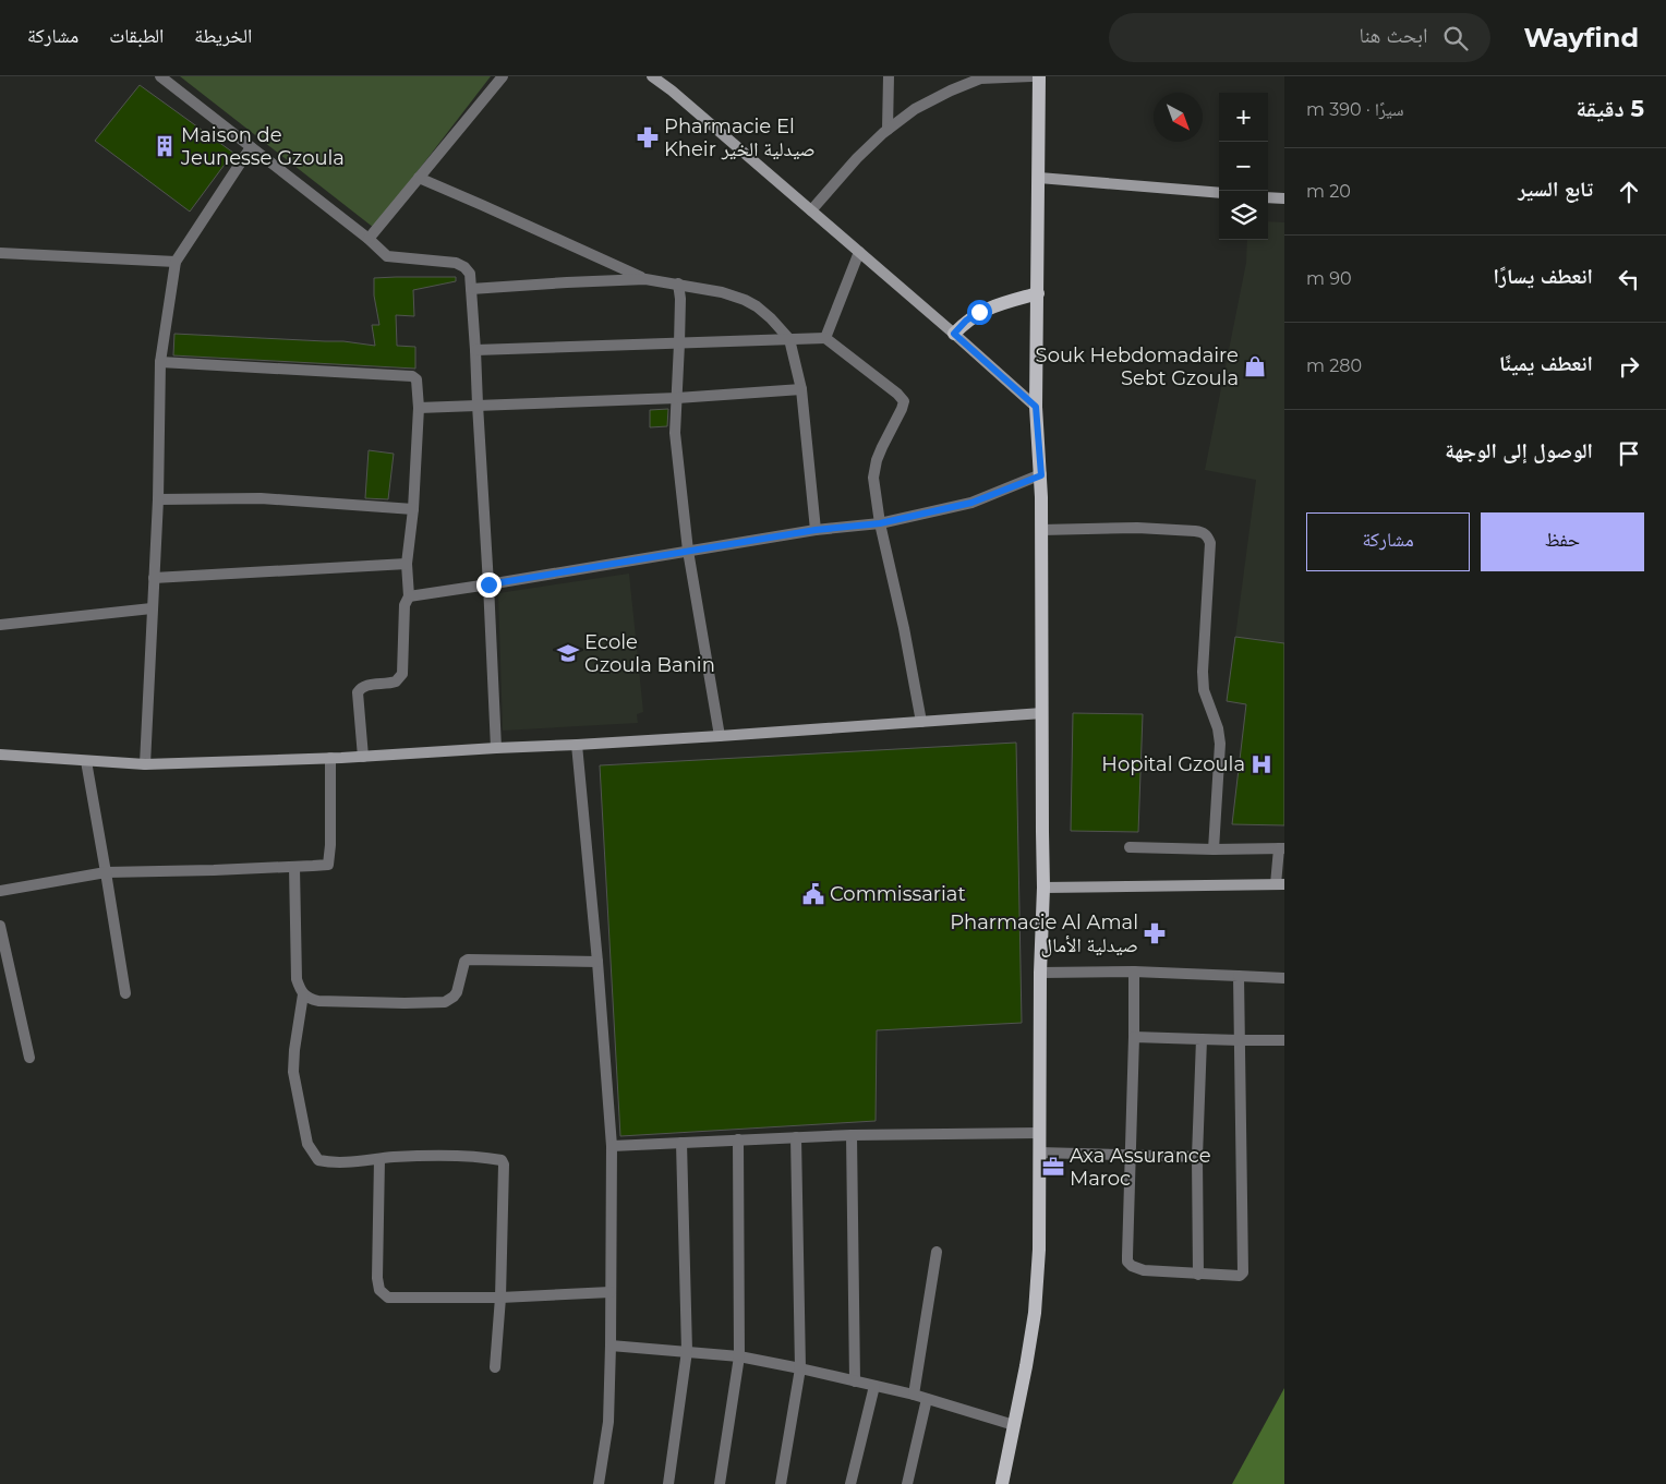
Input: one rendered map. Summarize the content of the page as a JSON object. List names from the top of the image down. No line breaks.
{"places":{"pharmacy":["Pharmacie El Kheir صيدلية الخير","Pharmacie Al Amal صيدلية الأمال"],"building":["Maison de Jeunesse Gzoula"],"shop":["Souk Hebdomadaire Sebt Gzoula"],"school or university":["Ecole Gzoula Banin"],"hospital":["Hopital Gzoula"],"public building":["Commissariat"],"office":["Axa Assurance Maroc"]},"north":"bottom right","page":{"header":"Wayfind","search":"ابحث هنا","nav":["الخريطة","الطبقات","مشاركة"],"heading":["5 دقيقة","سيرًا · 390 m"],"map_buttons":["+","−"],"list":[["تابع السير","20 m"],["انعطف يسارًا","90 m"],["انعطف يمينًا","280 m"],"الوصول إلى الوجهة"],"buttons":["حفظ","مشاركة"]}}
